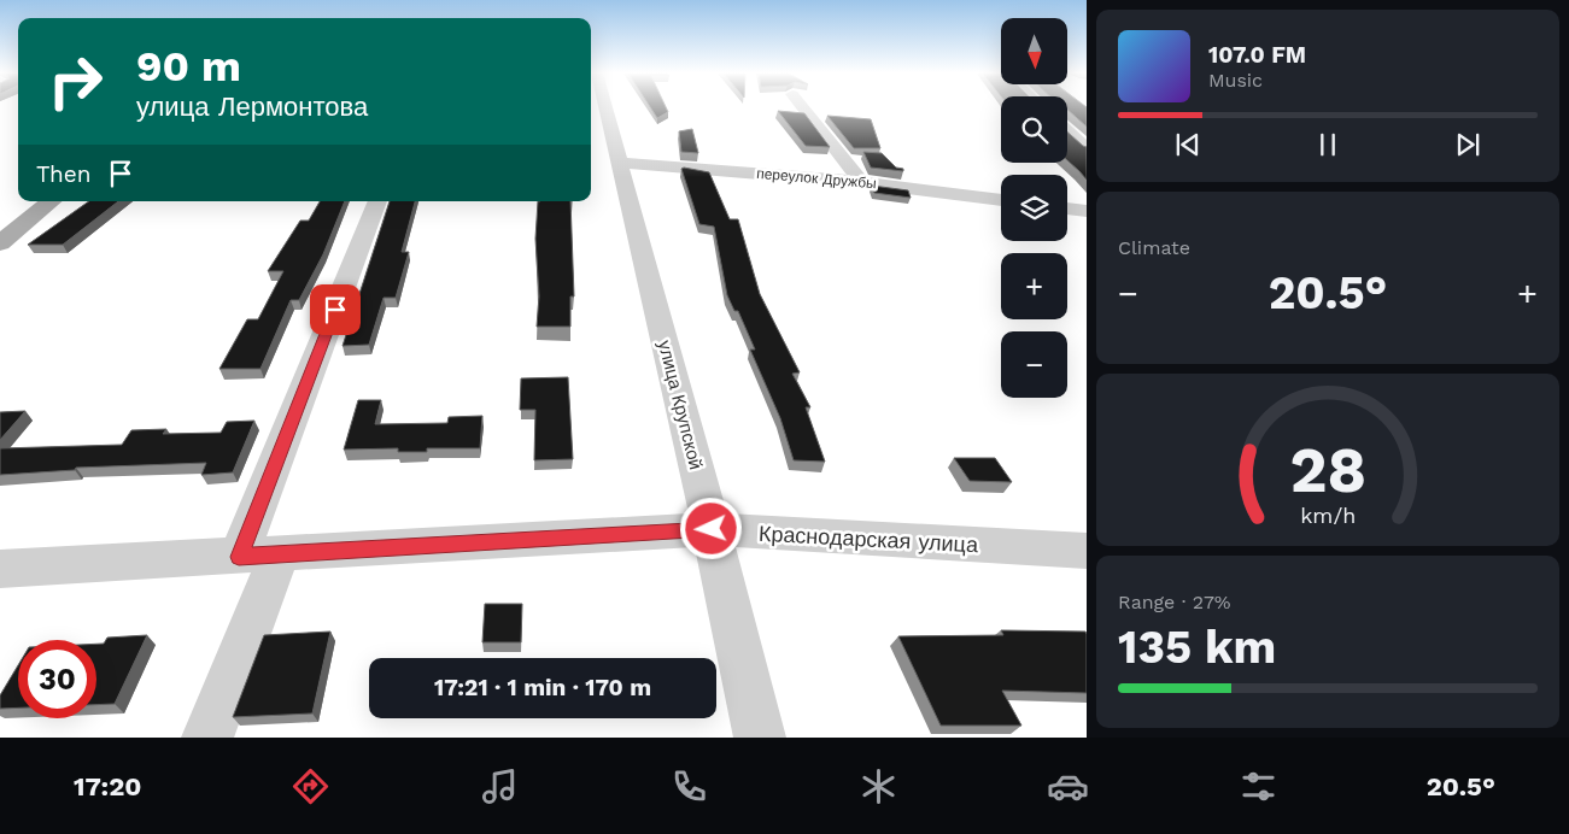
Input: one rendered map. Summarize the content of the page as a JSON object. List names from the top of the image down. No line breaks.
{"streets":{"street":["переулок Дружбы","улица Крупской","Краснодарская улица"]},"crossings":[["переулок Дружбы","улица Крупской"],["улица Крупской","Краснодарская улица"]],"north":"bottom","page":{"map_buttons":["+","−"],"turn":["90 m","улица Лермонтова"],"song":["107.0 FM","Music"],"then":"Then","tile":["Climate",["Range · 27%","135 km"]],"heat":["−","20.5°","+"],"limit":"30","trip":"17:21 · 1 min · 170 m","tabs":["17:20","20.5°"],"gauge":["28","km/h"]}}
